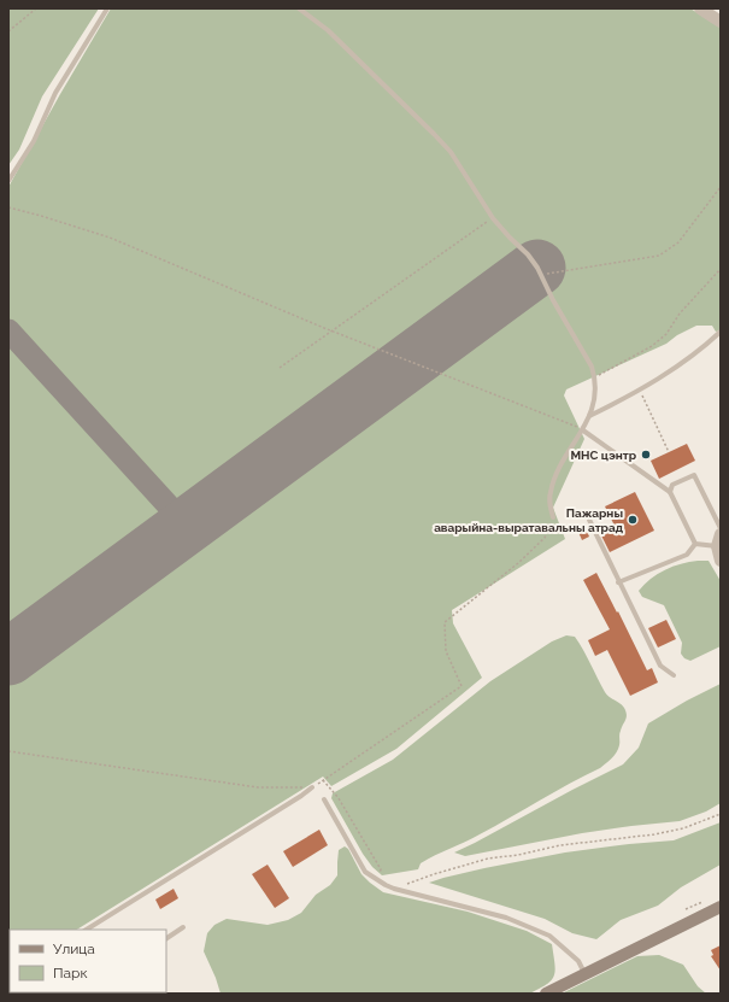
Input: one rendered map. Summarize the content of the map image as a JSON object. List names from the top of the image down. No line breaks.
{"places":["МНС цэнтр","Пажарны аварыйна-выратавальны атрад"],"legend":["Улица","Парк"]}
